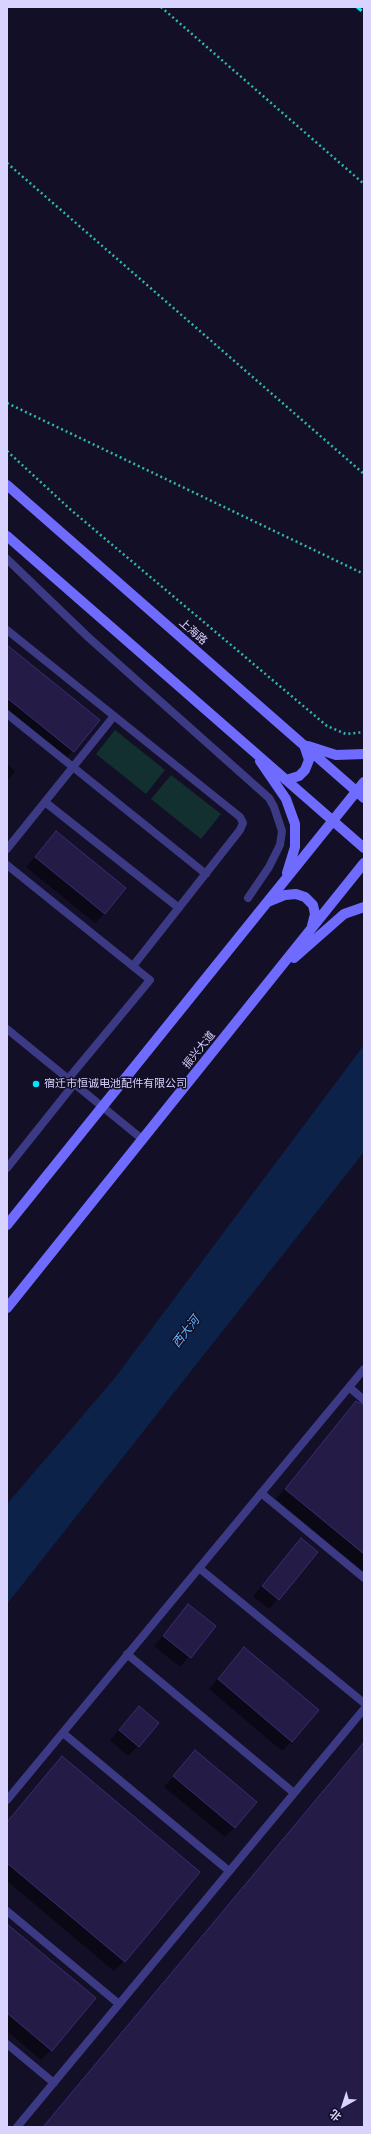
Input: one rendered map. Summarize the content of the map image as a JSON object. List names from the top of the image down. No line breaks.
{"streets":{"main road":["上海路","振兴大道"]},"water":["西大河"],"places":["宿迁市恒诚电池配件有限公司"],"north":"bottom left"}
